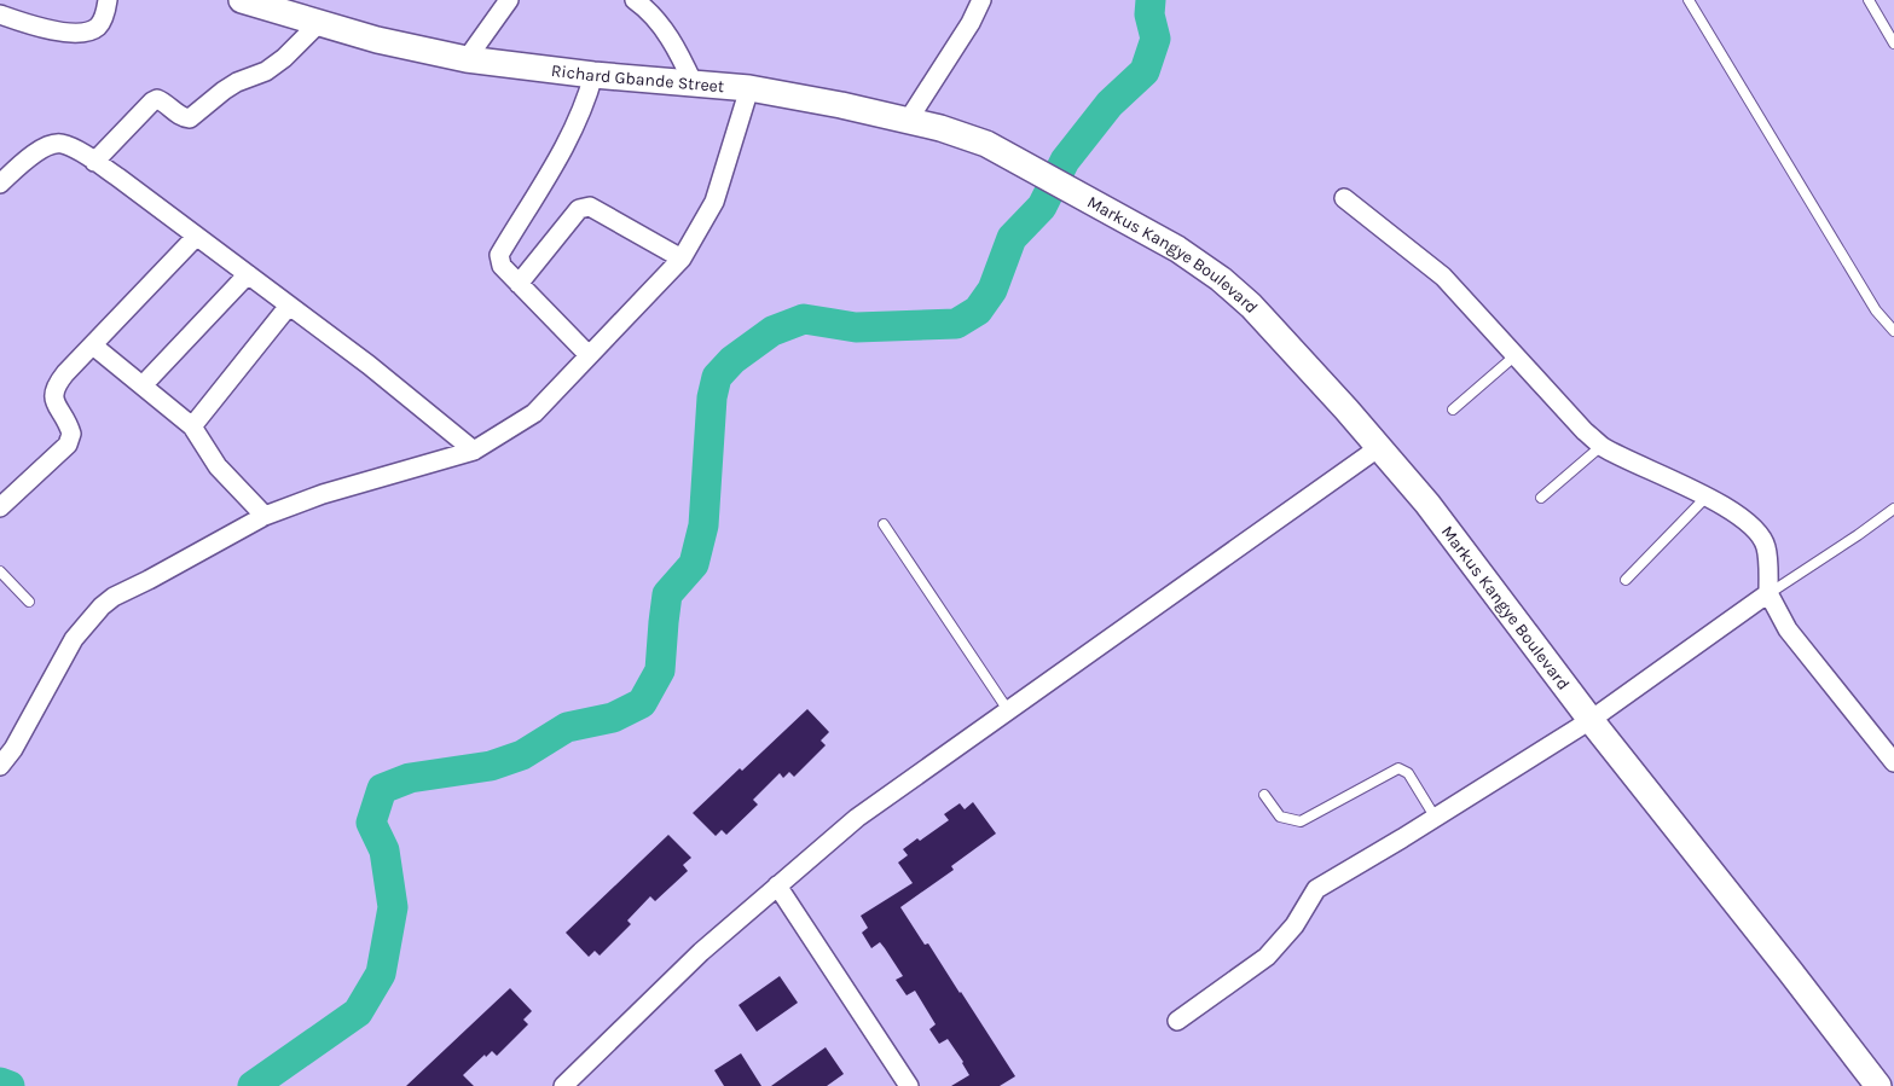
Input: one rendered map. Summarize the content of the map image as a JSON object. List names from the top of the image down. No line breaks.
{"streets":{"street":["Richard Gbande Street","Markus Kangye Boulevard"]},"crossings":[["Richard Gbande Street","Markus Kangye Boulevard"]]}
